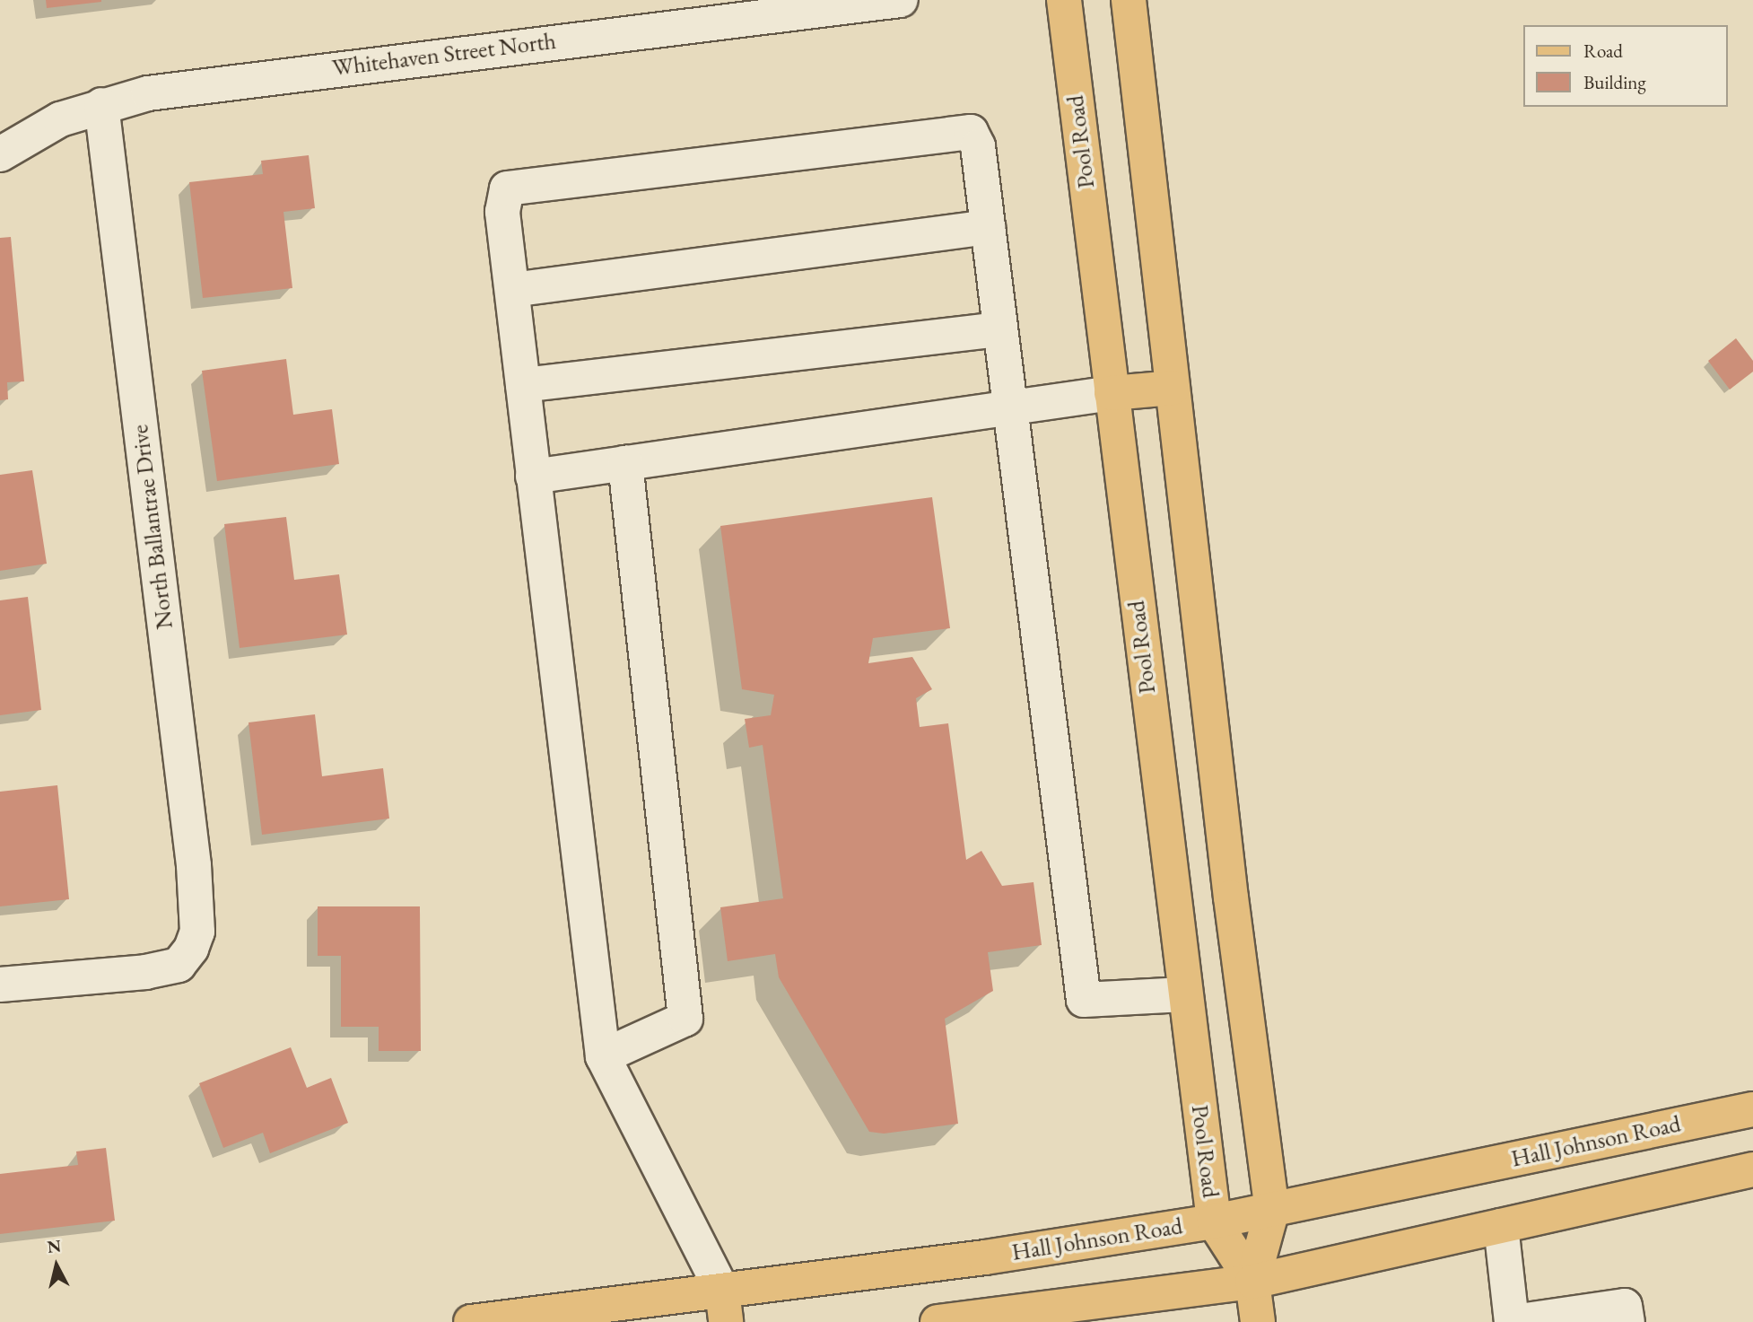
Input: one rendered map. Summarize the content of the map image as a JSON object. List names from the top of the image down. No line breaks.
{"streets":{"main road":["Pool Road","Hall Johnson Road"],"street":["Whitehaven Street North","North Ballantrae Drive"]},"crossings":[["Whitehaven Street North","North Ballantrae Drive"],["Pool Road","Hall Johnson Road"]],"legend":["Road","Building"],"north":"top"}
